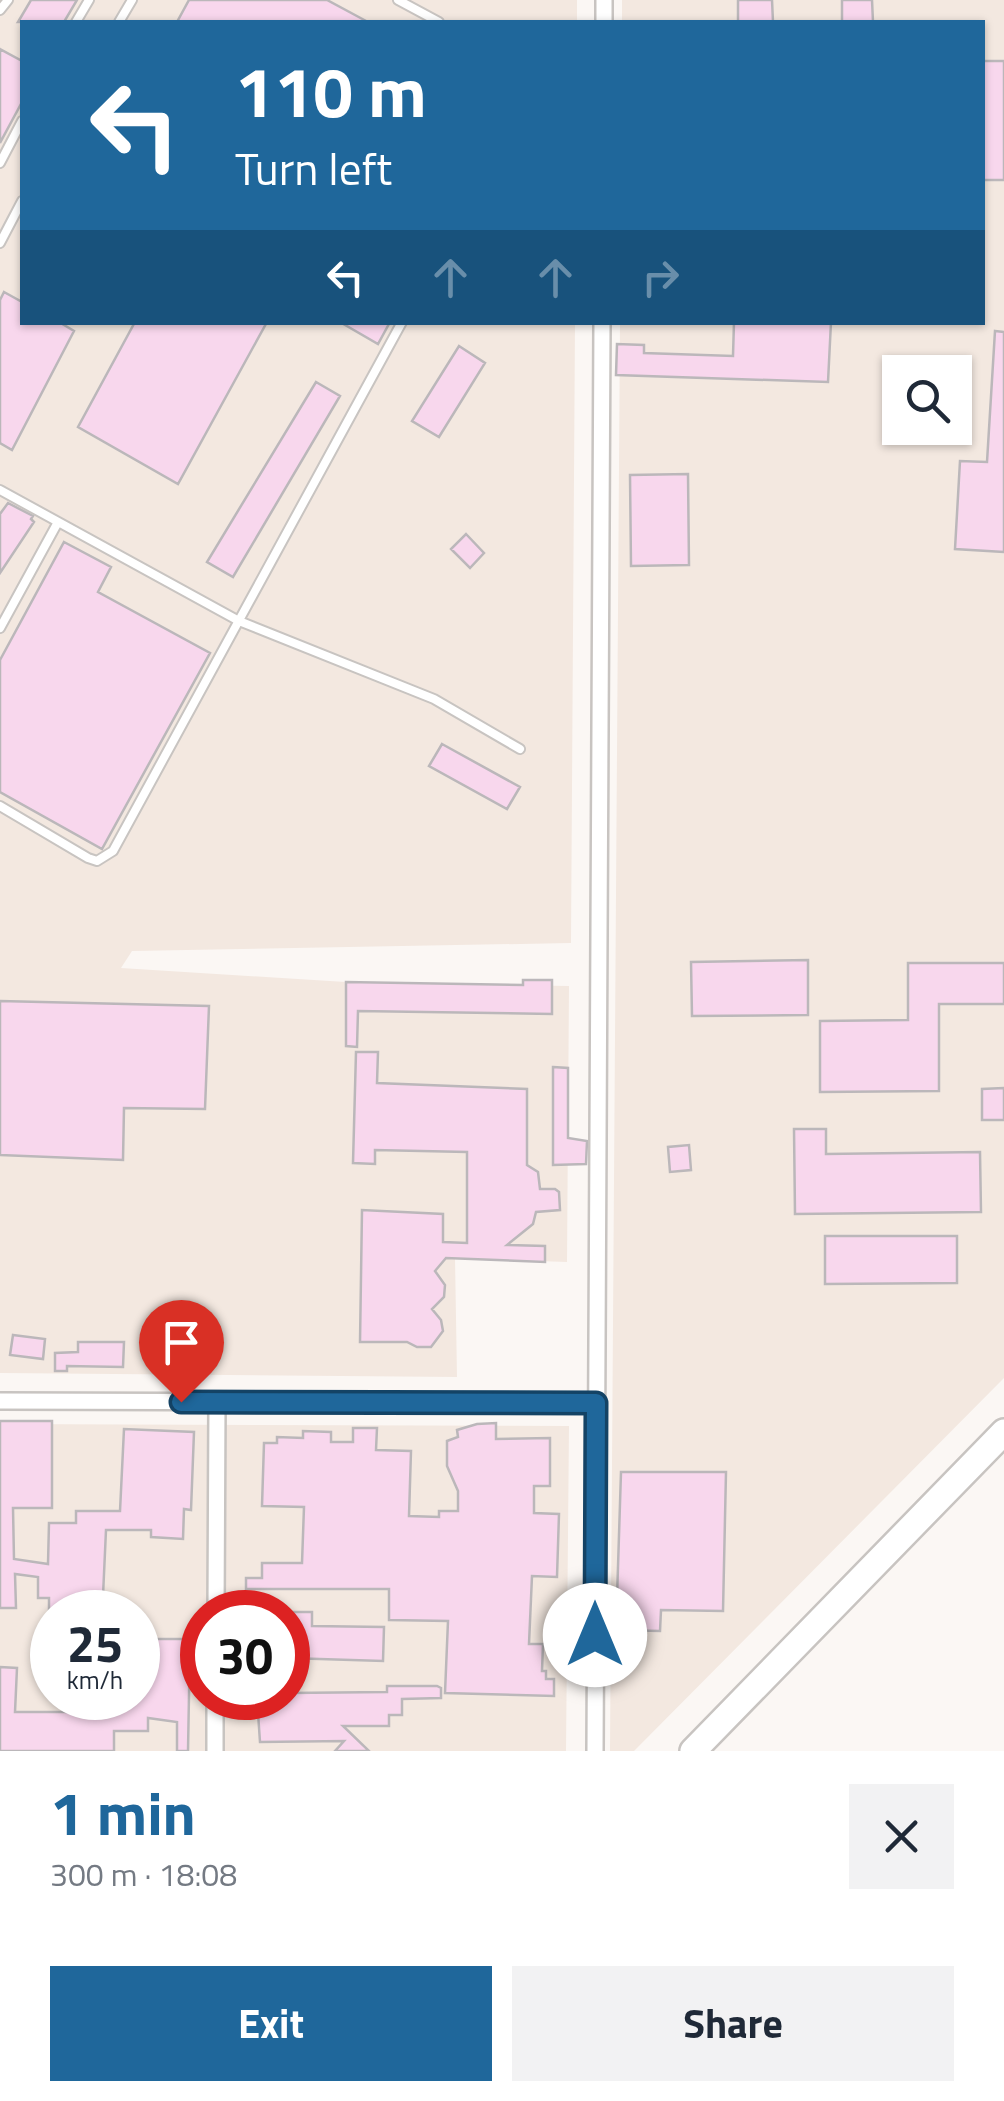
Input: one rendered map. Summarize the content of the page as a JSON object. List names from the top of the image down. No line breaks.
{"page":{"turn":["110 m","Turn left"],"speed":"25 km/h","limit":"30","heading":["1 min","300 m · 18:08"],"buttons":["Exit","Share"]}}
